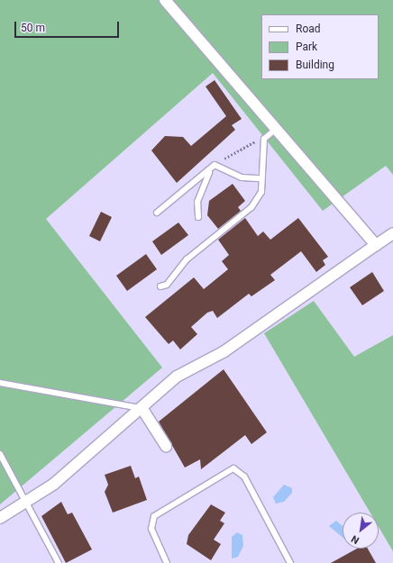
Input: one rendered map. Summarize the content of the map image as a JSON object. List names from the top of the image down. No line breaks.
{"legend":["Road","Park","Building"],"scale_bar":"50 m","north":"bottom left"}
